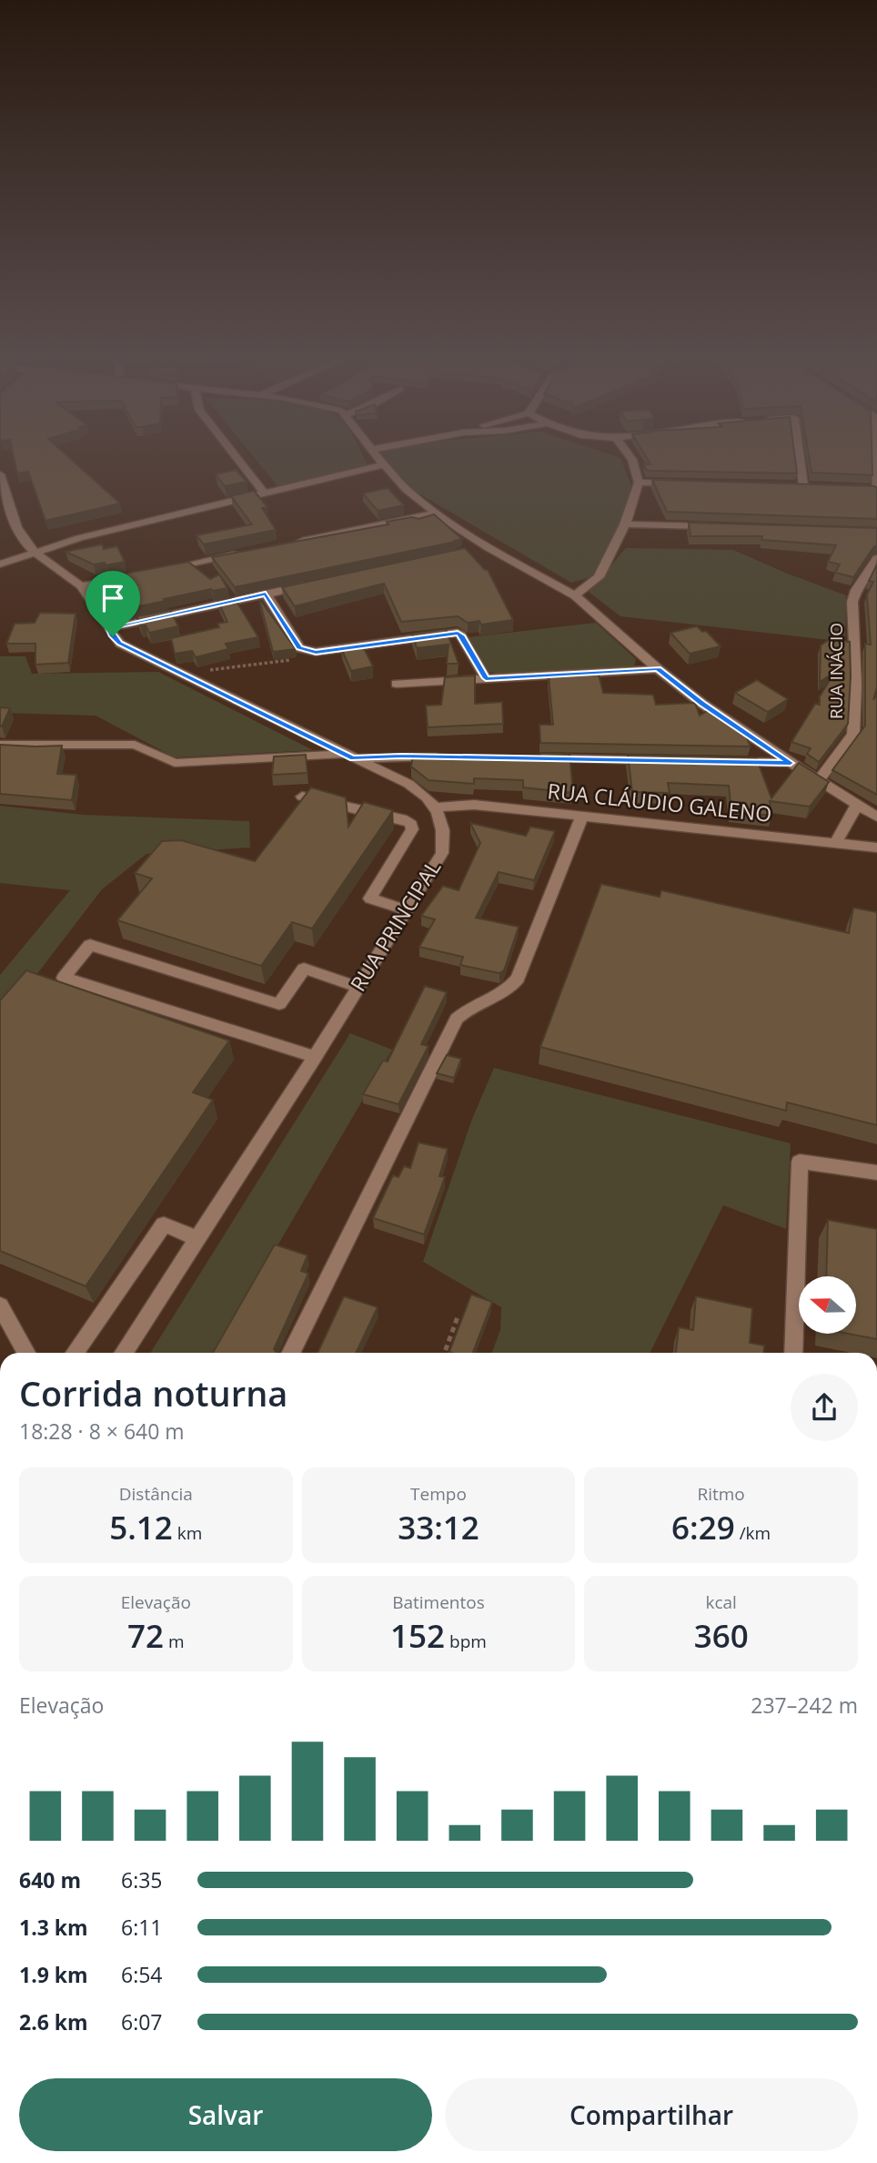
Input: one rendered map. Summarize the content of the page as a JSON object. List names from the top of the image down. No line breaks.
{"streets":{"street":["RUA INÁCIO","RUA CLÁUDIO GALENO","RUA PRINCIPAL"]},"crossings":[["RUA CLÁUDIO GALENO","RUA PRINCIPAL"]],"north":"left","page":{"heading":["Corrida noturna","18:28 · 8 × 640 m"],"stats":[["Distância","5.12 km"],["Tempo","33:12"],["Ritmo","6:29 /km"],["Elevação","72 m"],["Batimentos","152 bpm"],["kcal","360"]],"chart":["Elevação","237–242 m"],"list":[{"name":"640 m","note":"6:35"},{"name":"1.3 km","note":"6:11"},{"name":"1.9 km","note":"6:54"},{"name":"2.6 km","note":"6:07"}],"buttons":["Salvar","Compartilhar"]}}
